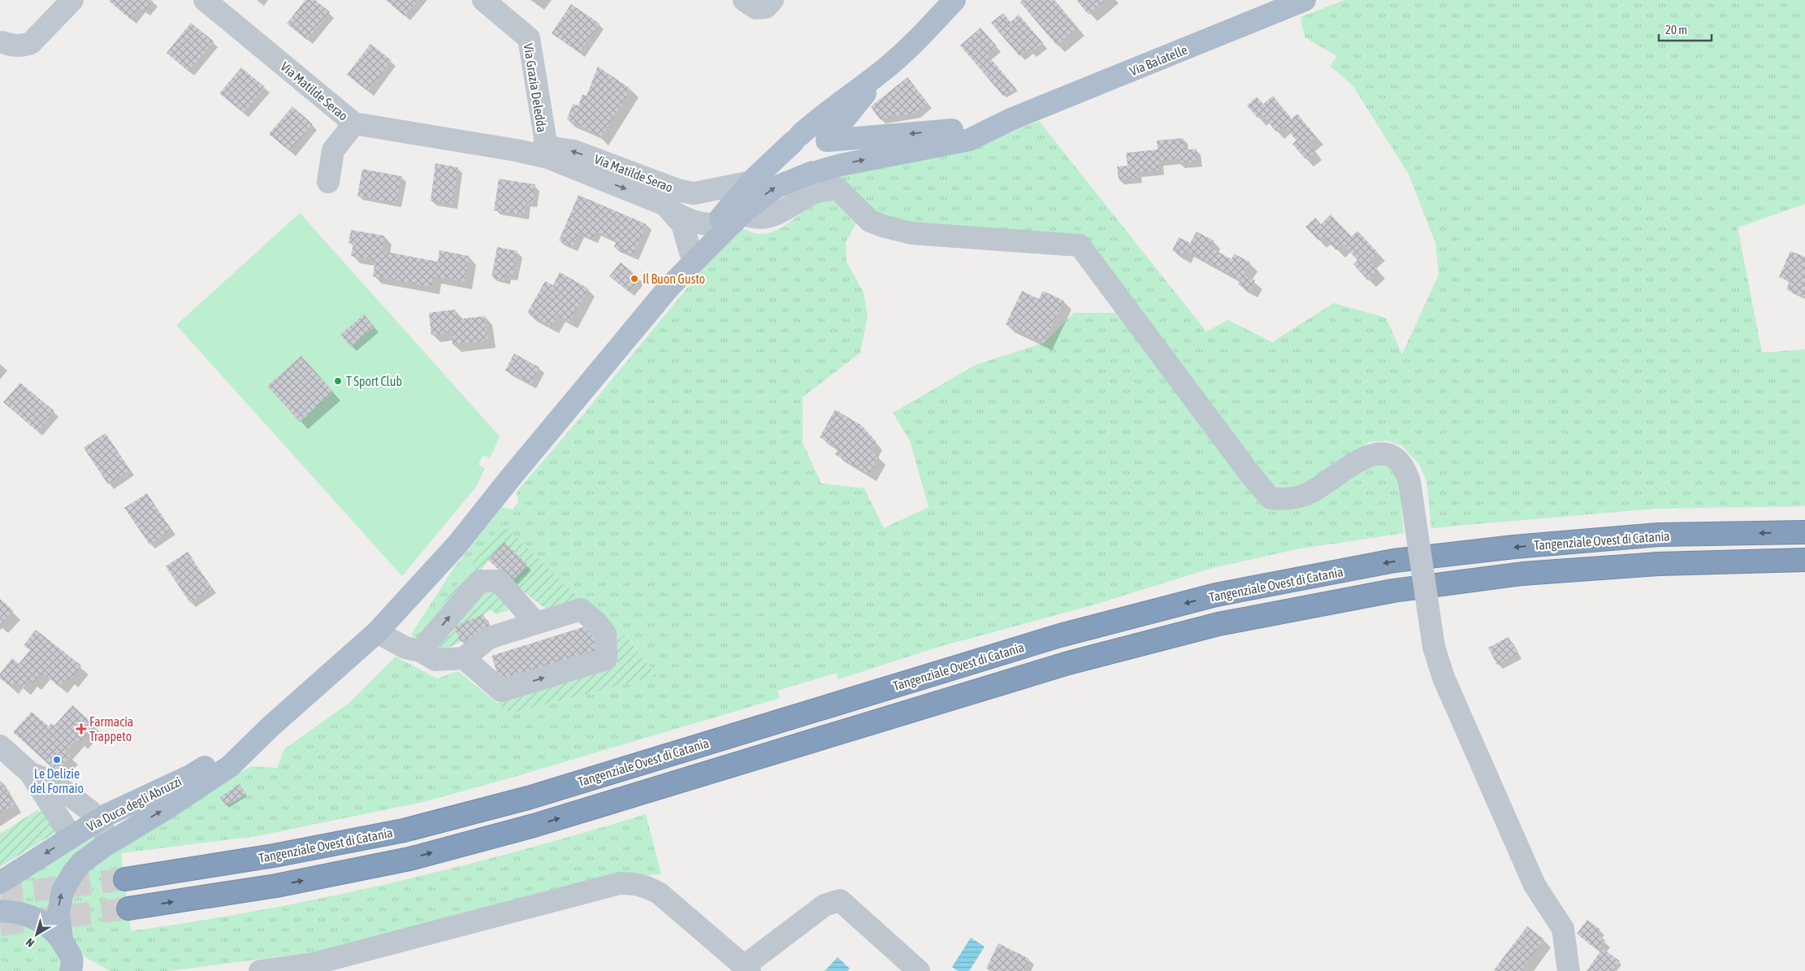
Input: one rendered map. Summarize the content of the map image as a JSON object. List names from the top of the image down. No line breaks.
{"streets":{"highway":["Tangenziale Ovest di Catania"],"main road":["Via Balatelle","Via Duca degli Abruzzi"],"street":["Via Grazia Deledda","Via Matilde Serao"]},"crossings":[["Via Grazia Deledda","Via Matilde Serao"]],"places":{"other":["Il Buon Gusto","T Sport Club","Le Delizie del Fornaio"],"health":["Farmacia Trappeto"]},"scale_bar":"20 m","north":"bottom left"}
